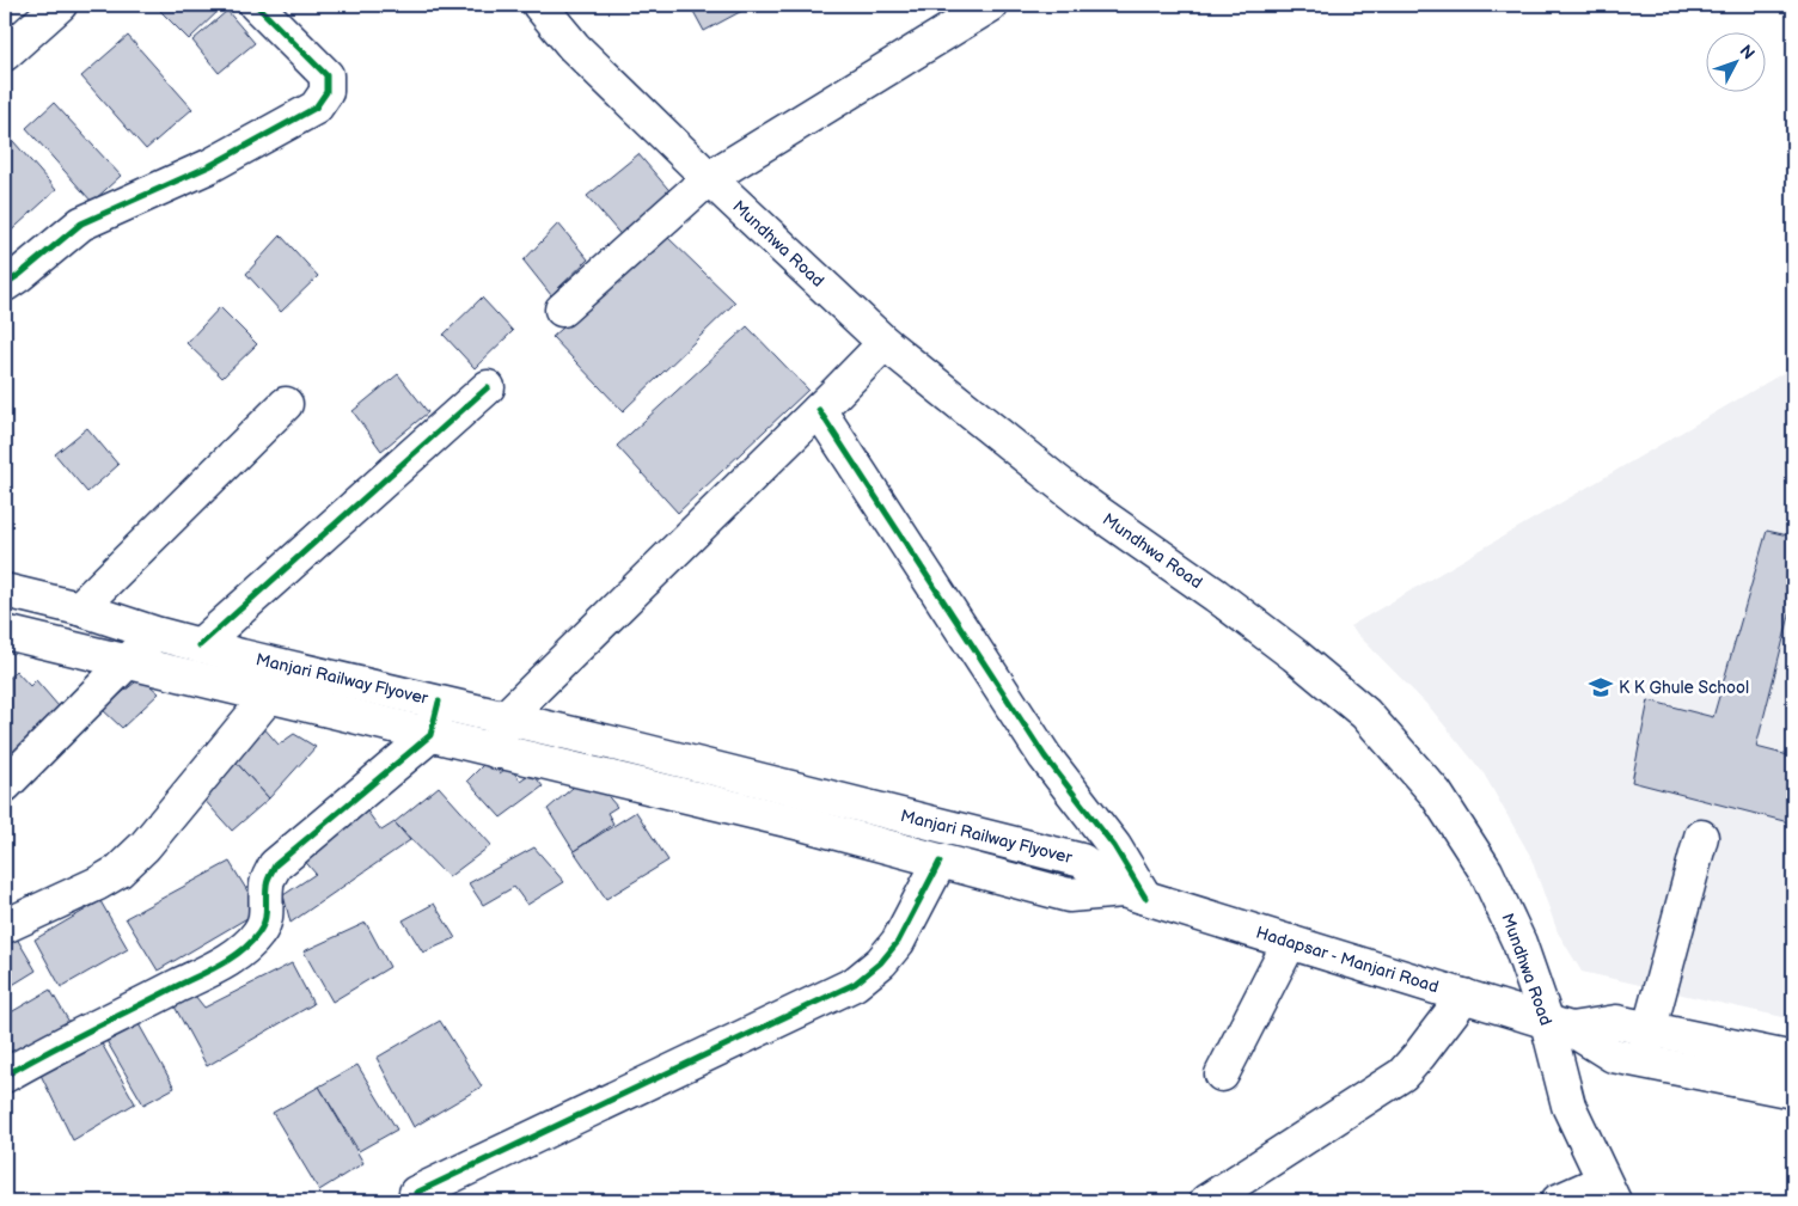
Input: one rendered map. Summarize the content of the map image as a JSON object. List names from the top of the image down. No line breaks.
{"streets":{"street":["Mundhwa Road","Manjari Railway Flyover","Hadapsar - Manjari Road"]},"crossings":[["Mundhwa Road","Hadapsar - Manjari Road"],["Manjari Railway Flyover","Hadapsar - Manjari Road"]],"places":{"school or university":["K K Ghule School"]},"north":"top right"}
